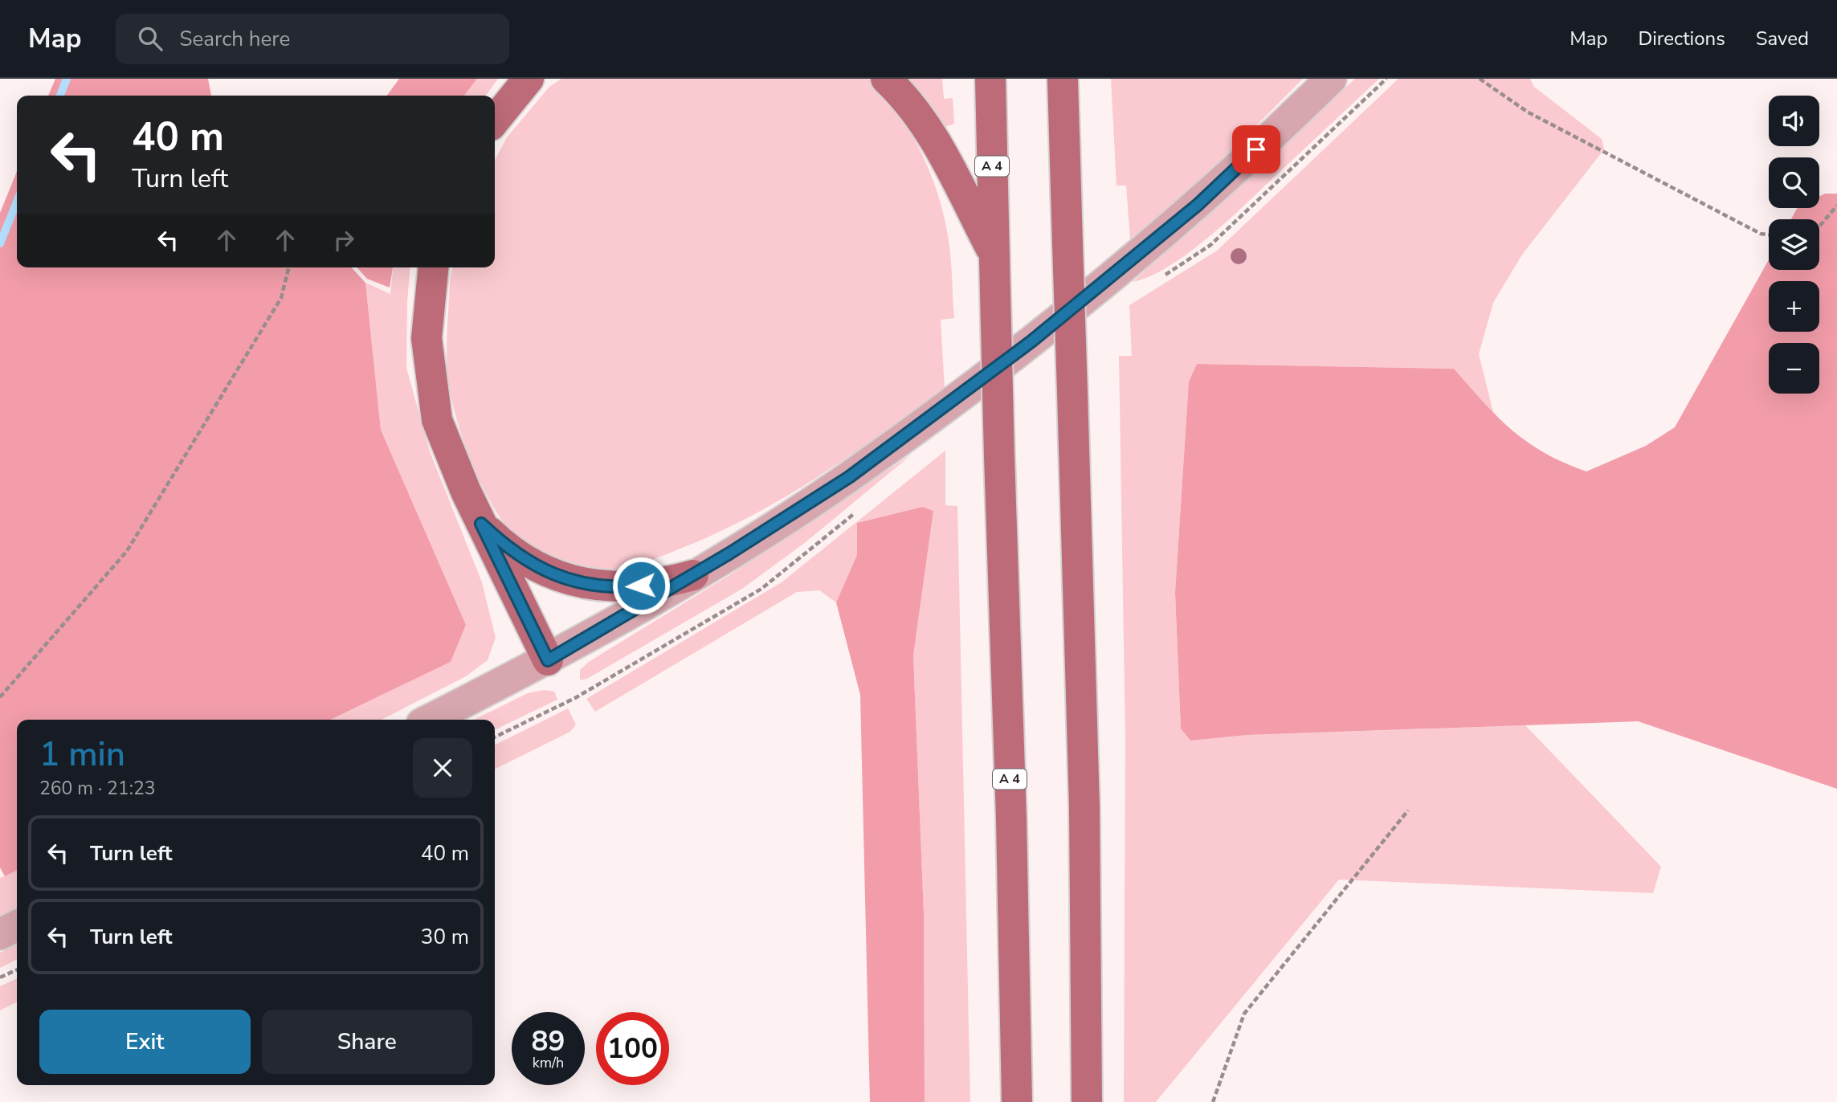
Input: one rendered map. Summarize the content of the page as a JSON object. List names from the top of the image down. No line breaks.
{"streets":{"highway":["A 4"]},"page":{"header":"Map","search":"Search here","nav":["Map","Directions","Saved"],"map_buttons":["+","−"],"turn":["40 m","Turn left"],"heading":["1 min","260 m · 21:23"],"list":[{"name":"Turn left","value":"40 m"},{"name":"Turn left","value":"30 m"}],"buttons":["Exit","Share"],"speed":"89 km/h","limit":"100"}}
